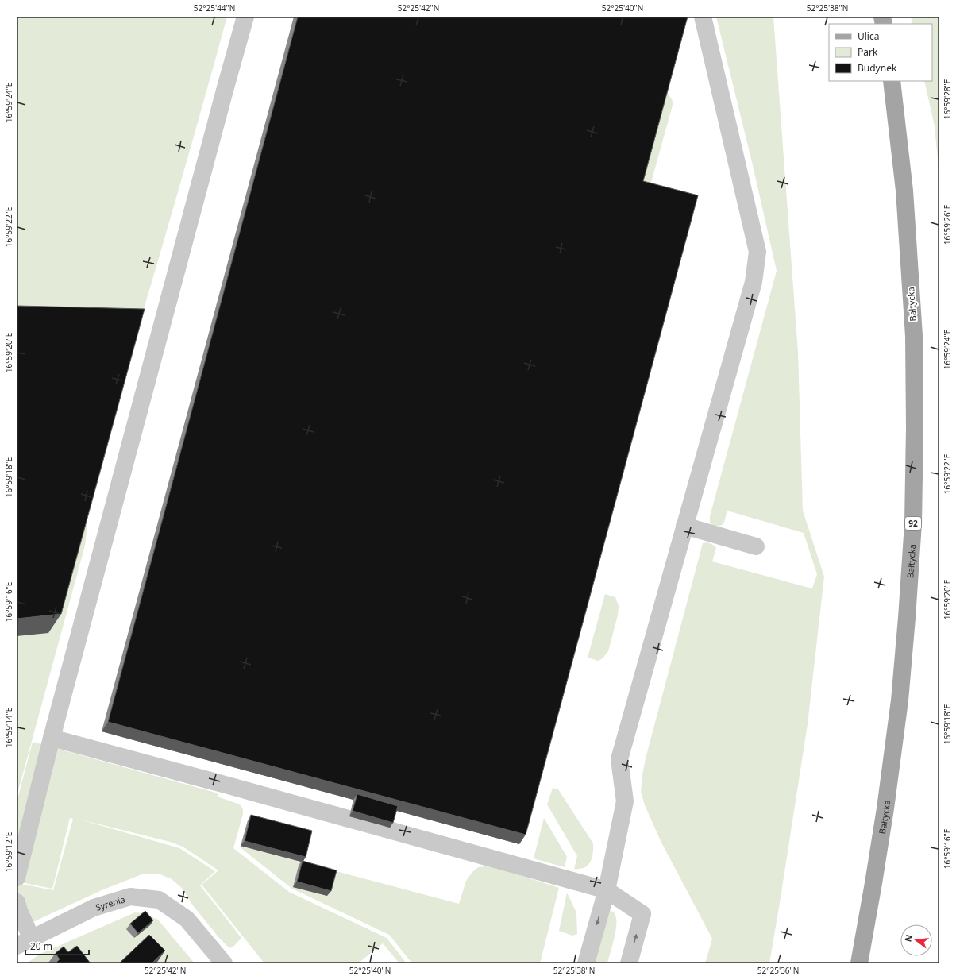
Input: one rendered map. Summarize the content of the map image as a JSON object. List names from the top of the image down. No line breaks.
{"streets":{"main road":["Bałtycka","92"],"street":["Syrenia"]},"legend":["Ulica","Park","Budynek"],"scale_bar":"20 m","north":"left","coordinates":["52°25'44\"N","52°25'42\"N","52°25'40\"N","52°25'38\"N","16°59'28\"E","16°59'24\"E","16°59'26\"E","16°59'22\"E","16°59'20\"E","16°59'18\"E","16°59'16\"E","16°59'14\"E","16°59'12\"E","52°25'36\"N"]}
